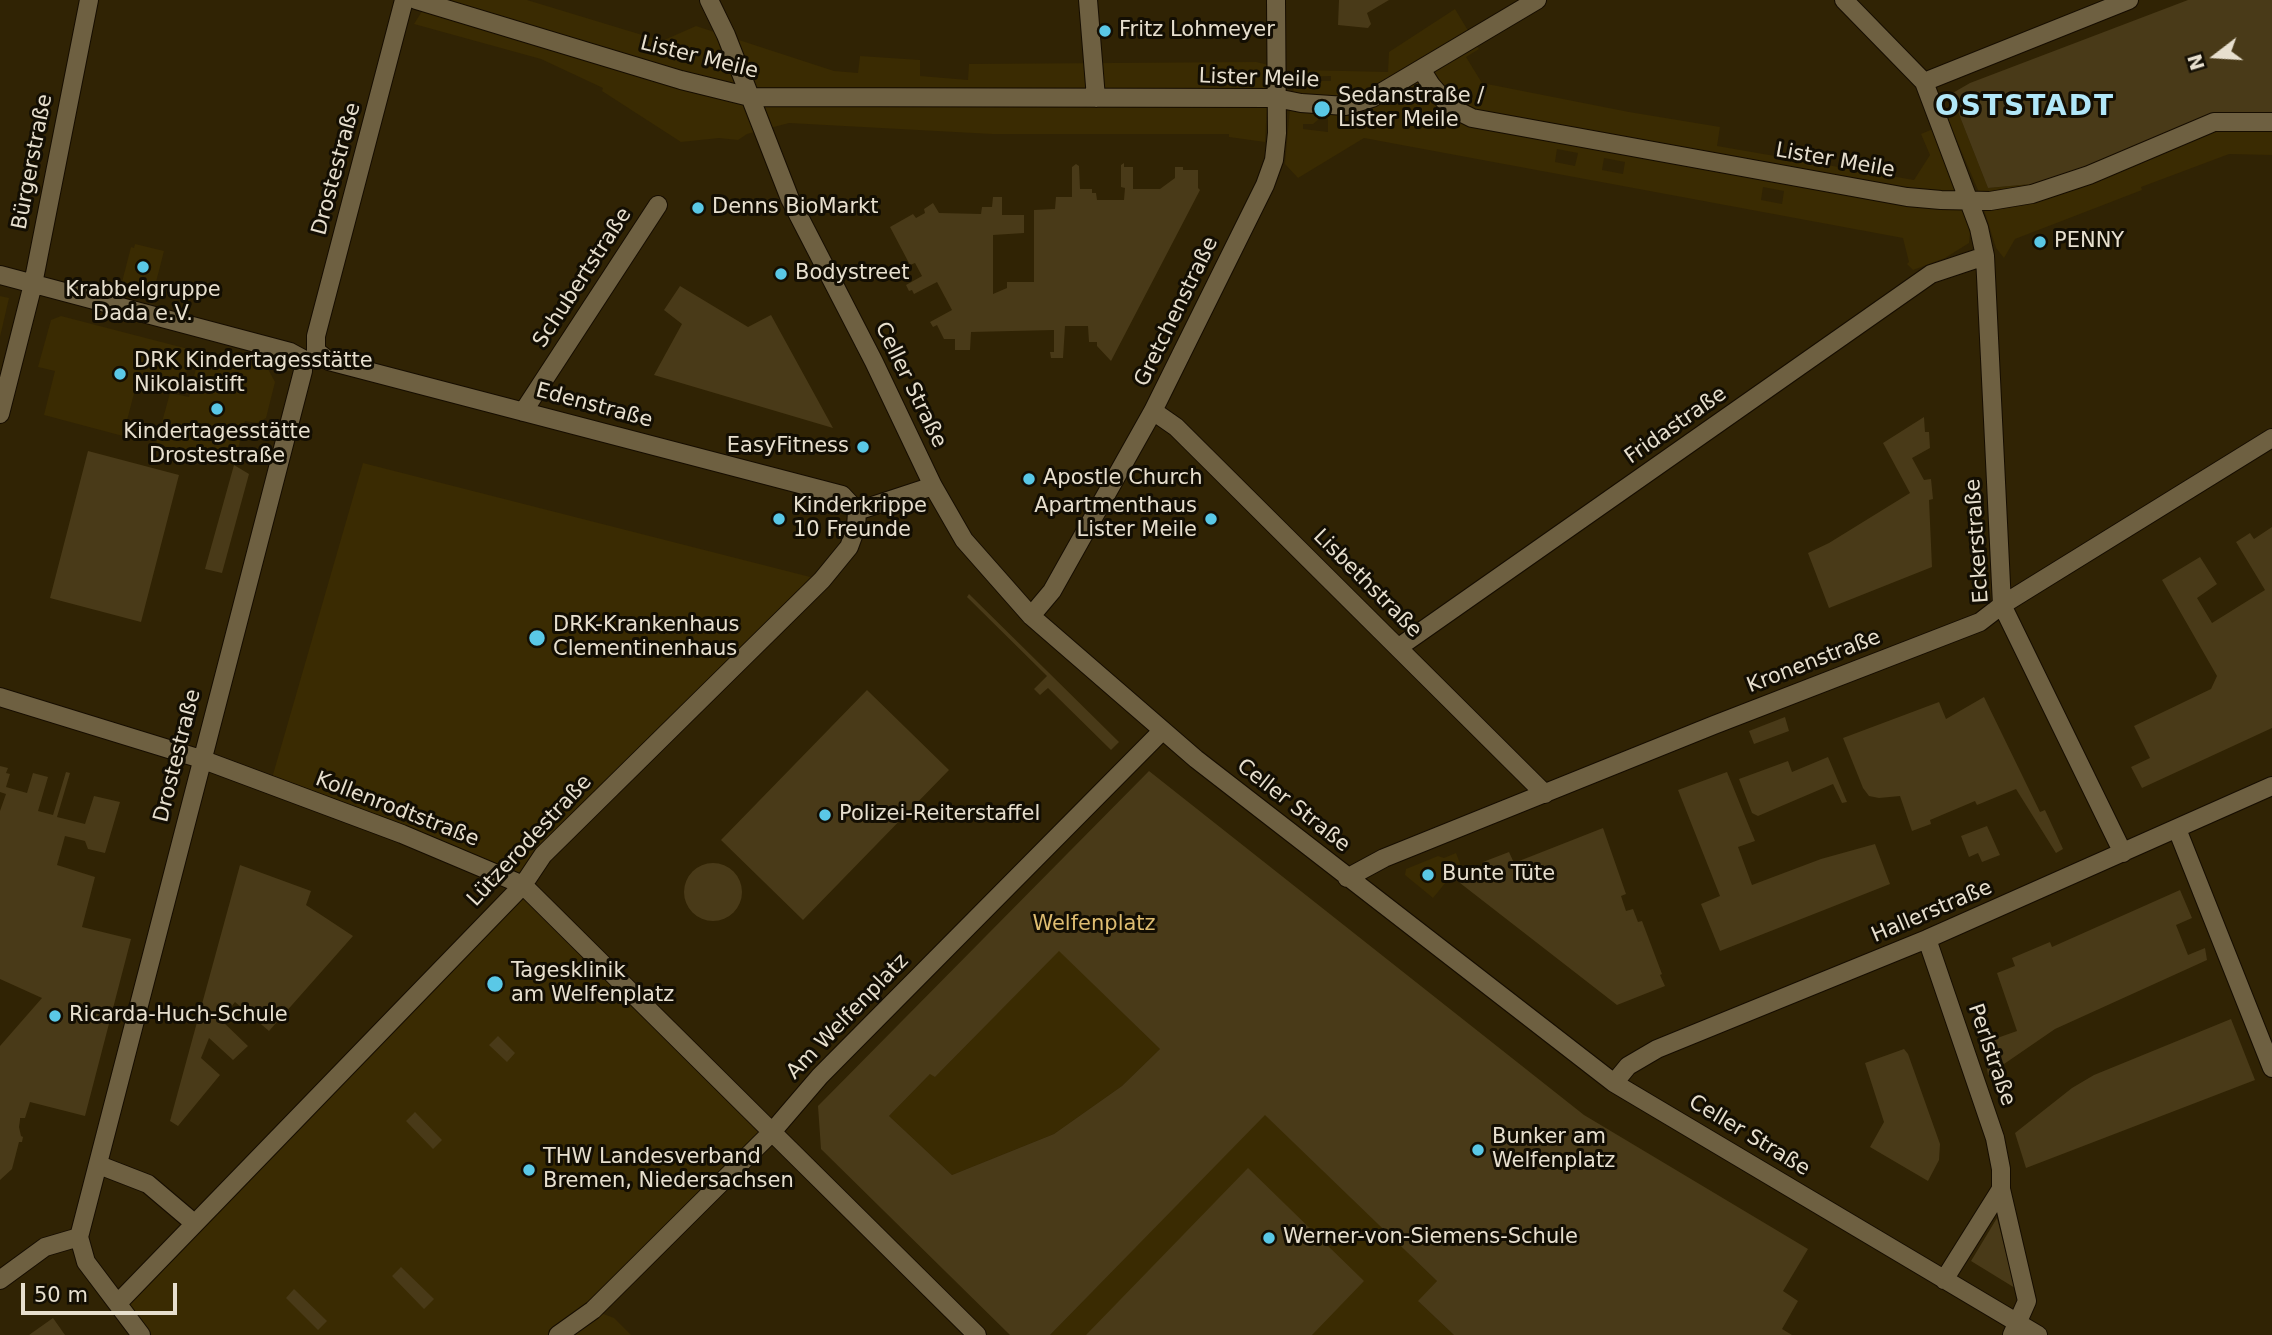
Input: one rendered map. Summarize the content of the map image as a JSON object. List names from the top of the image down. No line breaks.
{"streets":{"street":["Lister Meile","Bürgerstraße","Drostestraße","Schubertstraße","Gretchenstraße","Celler Straße","Edenstraße","Fridastraße","Eckerstraße","Lisbethstraße","Kronenstraße","Kollenrodtstraße","Lützerodestraße","Hallerstraße","Am Welfenplatz","Perlstraße"]},"crossings":[["Lister Meile","Gretchenstraße"],["Lister Meile","Celler Straße"],["Lister Meile","Eckerstraße"],["Bürgerstraße","Edenstraße"],["Drostestraße","Edenstraße"],["Drostestraße","Kollenrodtstraße"],["Schubertstraße","Edenstraße"],["Gretchenstraße","Celler Straße"],["Gretchenstraße","Lisbethstraße"],["Celler Straße","Kronenstraße"],["Celler Straße","Hallerstraße"],["Celler Straße","Am Welfenplatz"],["Celler Straße","Perlstraße"],["Edenstraße","Lützerodestraße"],["Fridastraße","Eckerstraße"],["Fridastraße","Lisbethstraße"],["Eckerstraße","Kronenstraße"],["Eckerstraße","Hallerstraße"],["Lisbethstraße","Kronenstraße"],["Kollenrodtstraße","Lützerodestraße"],["Kollenrodtstraße","Am Welfenplatz"],["Hallerstraße","Perlstraße"]],"districts":["OSTSTADT"],"parks":["Welfenplatz"],"places":["Fritz Lohmeyer","Sedanstraße / Lister Meile","Denns BioMarkt","PENNY","Krabbelgruppe Dada e.V.","Bodystreet","DRK Kindertagesstätte Nikolaistift","Kindertagesstätte Drostestraße","EasyFitness","Apostle Church","Kinderkrippe 10 Freunde","Apartmenthaus Lister Meile","DRK-Krankenhaus Clementinenhaus","Polizei-Reiterstaffel","Bunte Tüte","Tagesklinik am Welfenplatz","Ricarda-Huch-Schule","Bunker am Welfenplatz","THW Landesverband Bremen, Niedersachsen","Werner-von-Siemens-Schule"],"scale_bar":"50 m","north":"left"}
